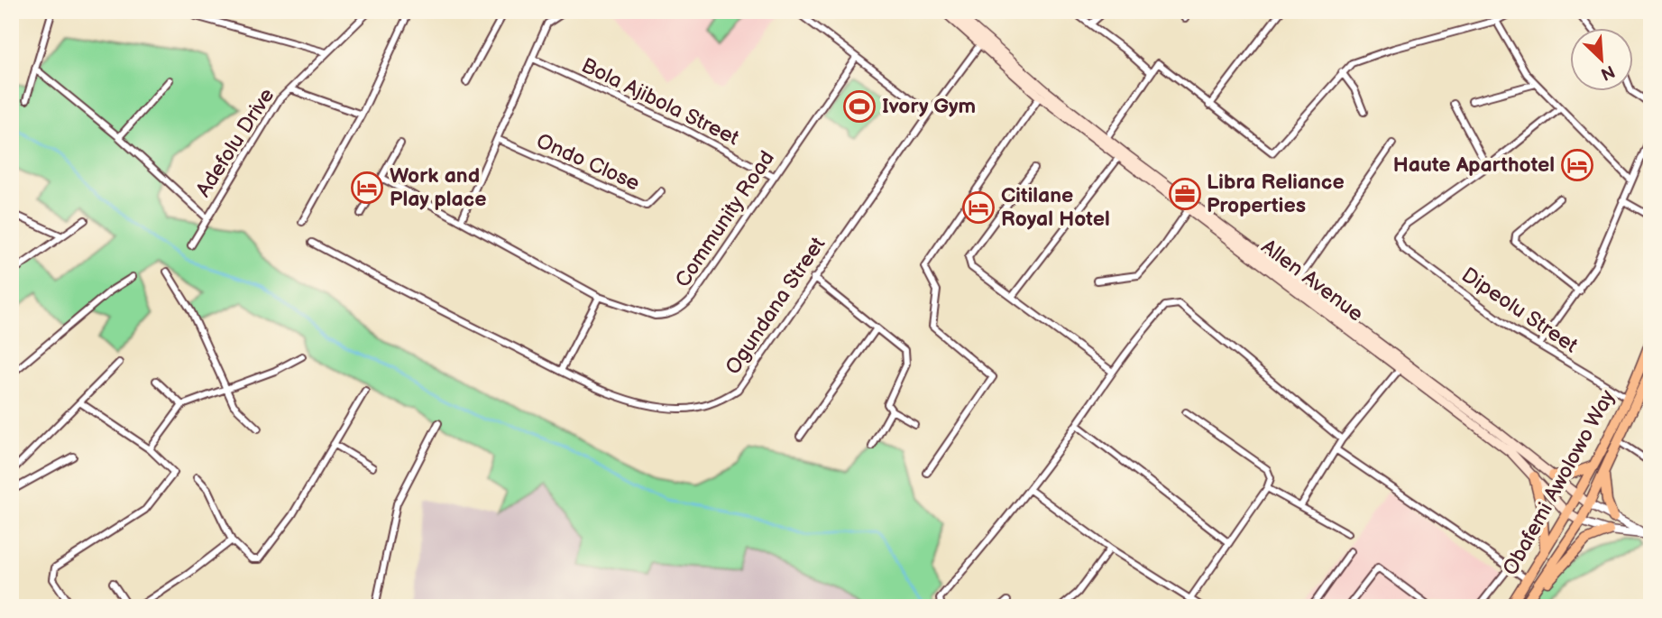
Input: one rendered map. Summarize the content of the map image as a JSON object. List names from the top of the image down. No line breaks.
{"streets":{"main road":["Allen Avenue","Obafemi Awolowo Way"],"street":["Bola Ajibola Street","Adefolu Drive","Ondo Close","Community Road","Ogundana Street","Dipeolu Street"]},"crossings":[["Bola Ajibola Street","Community Road"],["Allen Avenue","Ogundana Street"],["Allen Avenue","Obafemi Awolowo Way"],["Dipeolu Street","Obafemi Awolowo Way"]],"places":{"sports":["Ivory Gym"],"hotel":["Haute Aparthotel","Work and Play place","Citilane Royal Hotel"],"office":["Libra Reliance Properties"]},"north":"bottom right"}
